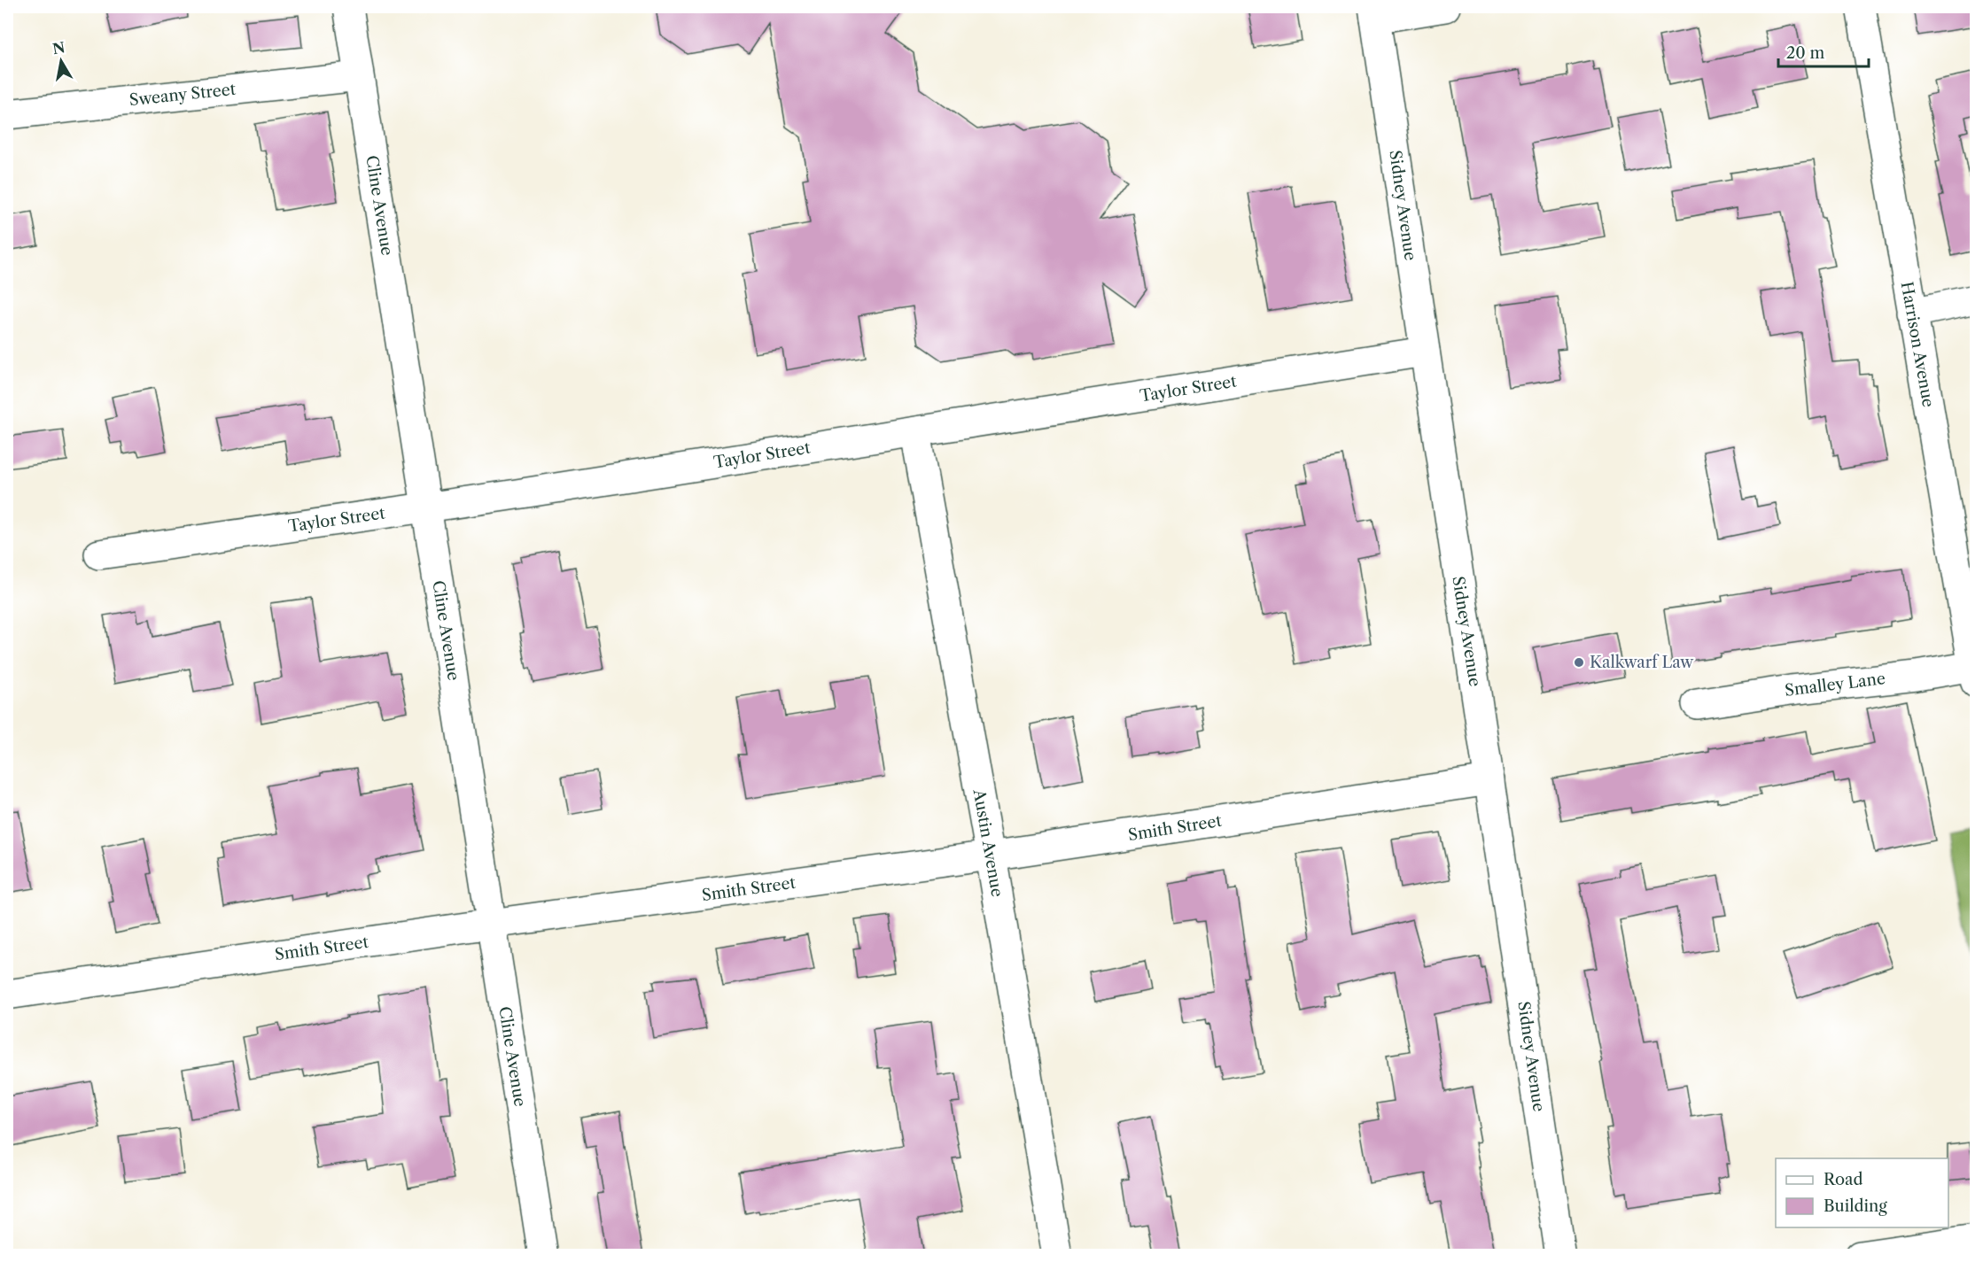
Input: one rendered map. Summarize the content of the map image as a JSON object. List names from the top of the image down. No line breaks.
{"streets":{"street":["Sweany Street","Cline Avenue","Sidney Avenue","Harrison Avenue","Taylor Street","Smalley Lane","Smith Street","Austin Avenue"]},"crossings":[["Sweany Street","Cline Avenue"],["Cline Avenue","Taylor Street"],["Cline Avenue","Smith Street"],["Sidney Avenue","Taylor Street"],["Sidney Avenue","Smith Street"],["Harrison Avenue","Smalley Lane"],["Taylor Street","Austin Avenue"],["Smith Street","Austin Avenue"]],"places":["Kalkwarf Law"],"legend":["Road","Building"],"scale_bar":"20 m","north":"top"}
